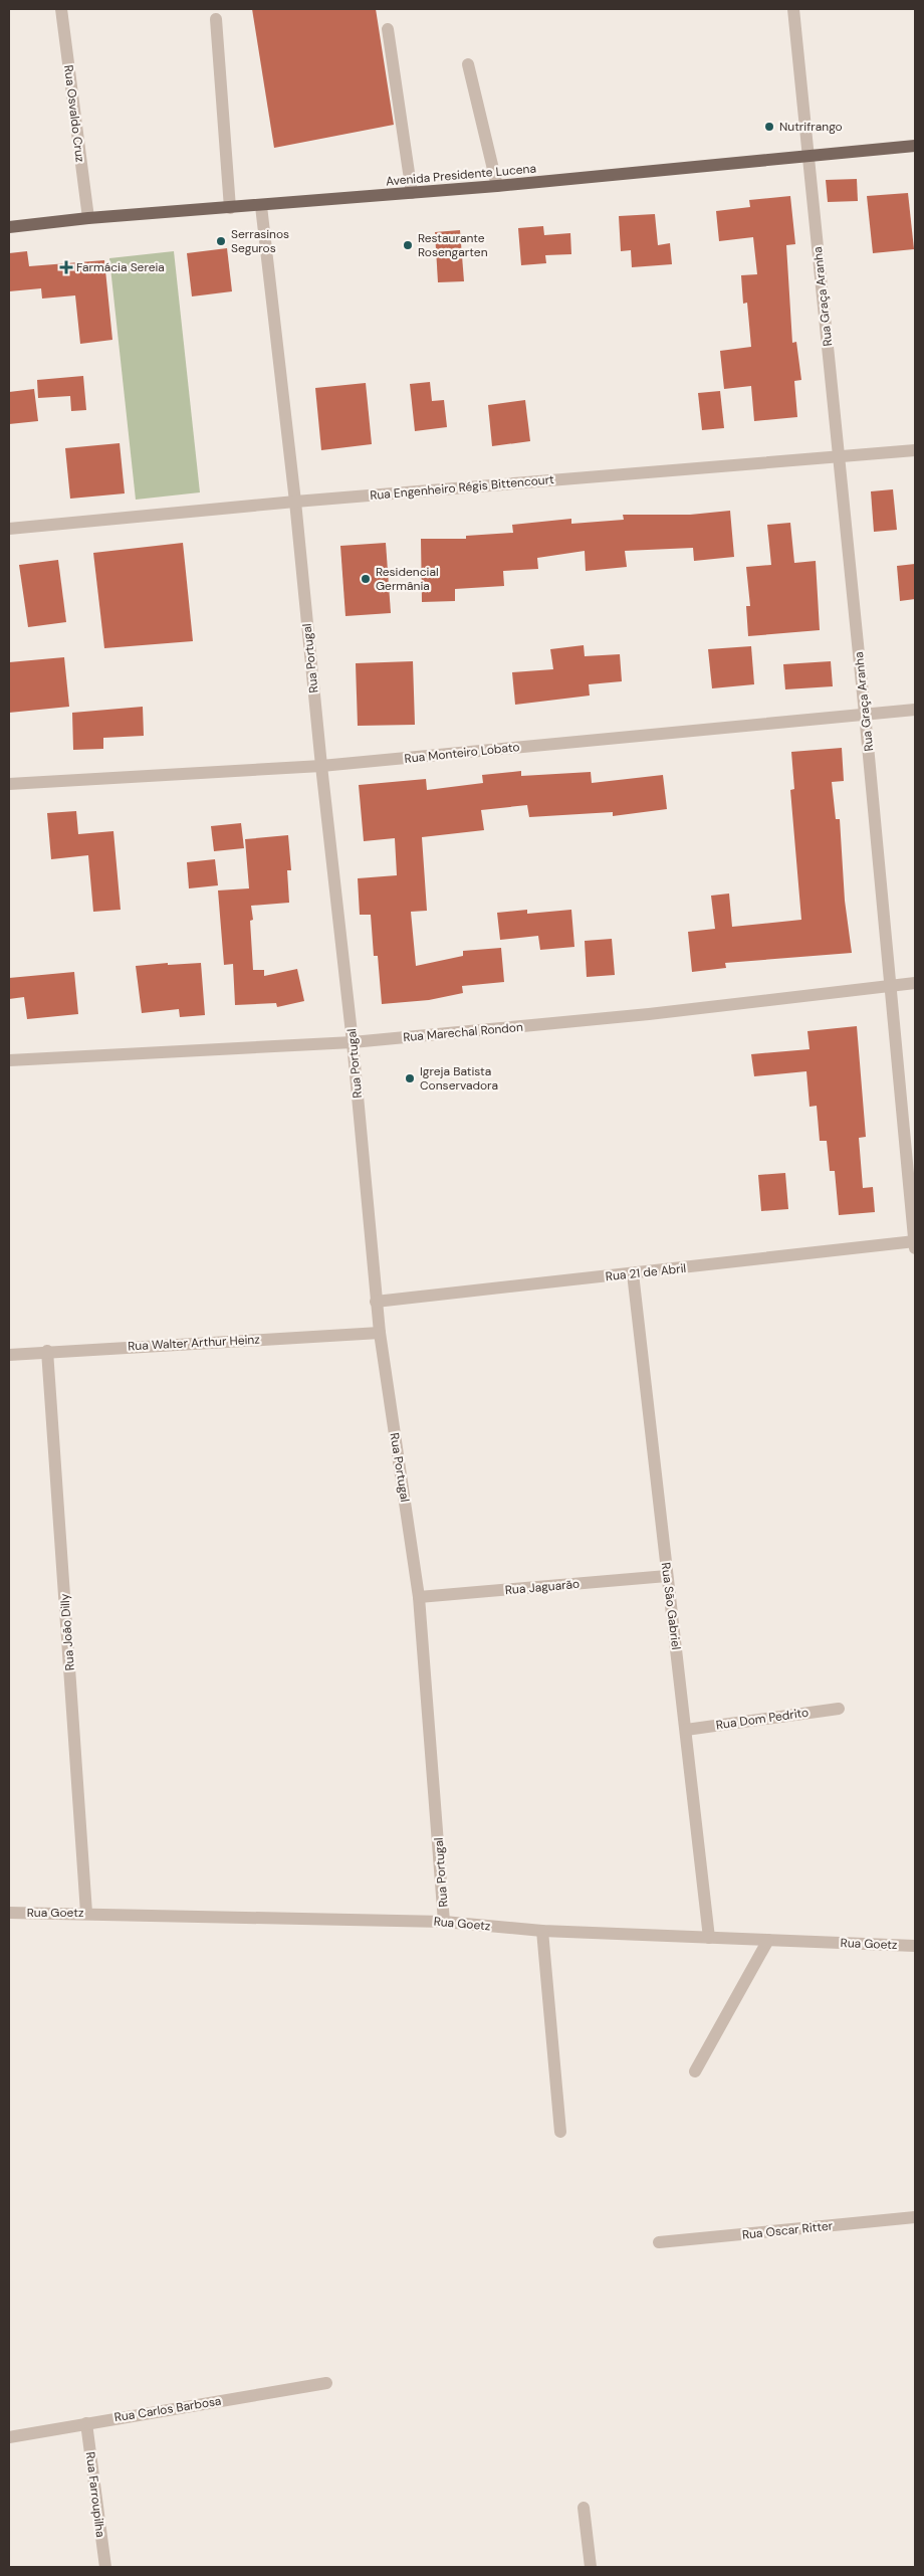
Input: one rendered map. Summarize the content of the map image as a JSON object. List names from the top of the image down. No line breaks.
{"streets":{"main road":["Avenida Presidente Lucena"],"street":["Rua Osvaldo Cruz","Rua Graça Aranha","Rua Engenheiro Régis Bittencourt","Rua Portugal","Rua Monteiro Lobato","Rua Marechal Rondon","Rua 21 de Abril","Rua Walter Arthur Heinz","Rua Jaguarão","Rua São Gabriel","Rua João Dilly","Rua Dom Pedrito","Rua Goetz","Rua Oscar Ritter","Rua Carlos Barbosa","Rua Farroupilha"]},"crossings":[["Rua Osvaldo Cruz","Avenida Presidente Lucena"],["Avenida Presidente Lucena","Rua Graça Aranha"],["Avenida Presidente Lucena","Rua Portugal"],["Rua Graça Aranha","Rua Engenheiro Régis Bittencourt"],["Rua Graça Aranha","Rua Monteiro Lobato"],["Rua Graça Aranha","Rua Marechal Rondon"],["Rua Graça Aranha","Rua 21 de Abril"],["Rua Engenheiro Régis Bittencourt","Rua Portugal"],["Rua Portugal","Rua Monteiro Lobato"],["Rua Portugal","Rua Marechal Rondon"],["Rua Portugal","Rua 21 de Abril"],["Rua Portugal","Rua Walter Arthur Heinz"],["Rua Portugal","Rua Jaguarão"],["Rua Portugal","Rua Goetz"],["Rua 21 de Abril","Rua São Gabriel"],["Rua Walter Arthur Heinz","Rua João Dilly"],["Rua Jaguarão","Rua São Gabriel"],["Rua São Gabriel","Rua Dom Pedrito"],["Rua São Gabriel","Rua Goetz"],["Rua João Dilly","Rua Goetz"],["Rua Carlos Barbosa","Rua Farroupilha"]],"places":{"other":["Nutrifrango","Serrasinos Seguros","Restaurante Rosengarten","Residencial Germânia","Igreja Batista Conservadora"],"health":["Farmácia Sereia"]}}
